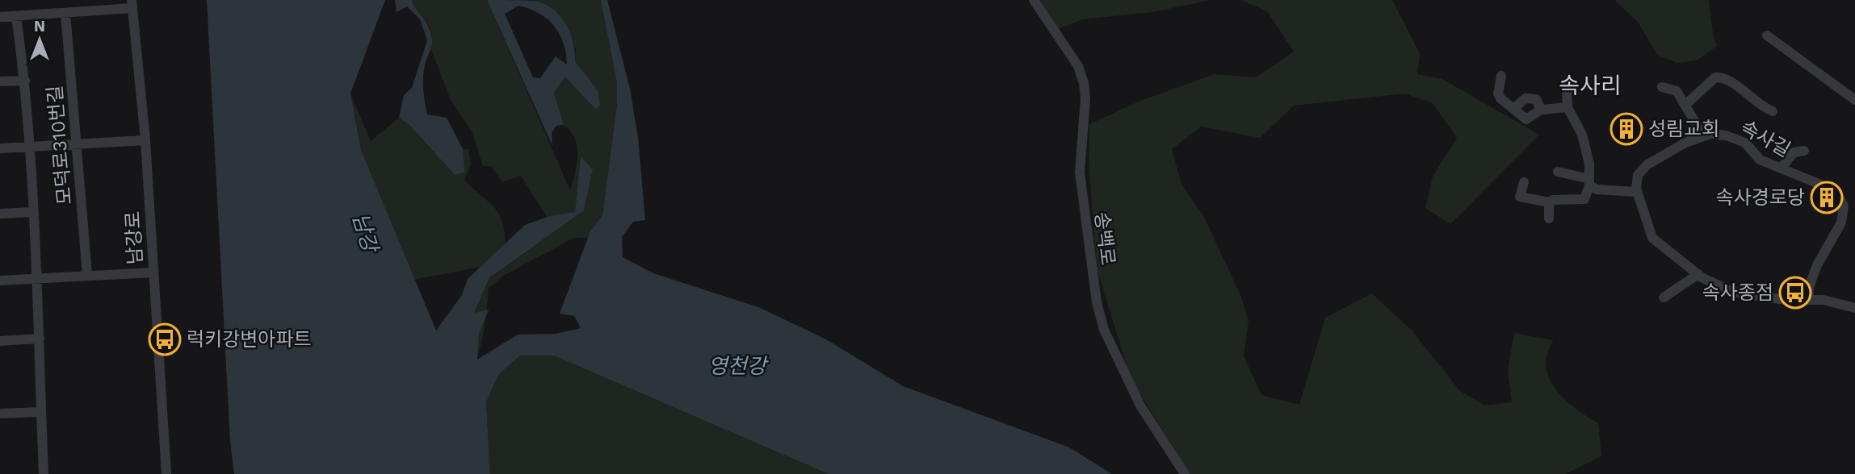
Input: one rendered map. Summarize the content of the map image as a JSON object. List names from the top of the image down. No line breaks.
{"streets":{"street":["속사길","모덕로310번길","남강로","송백로"]},"districts":["속사리"],"water":["남강","영천강"],"places":{"building":["성림교회","속사경로당"],"bus stop":["속사종점","럭키강변아파트"]},"north":"top"}
